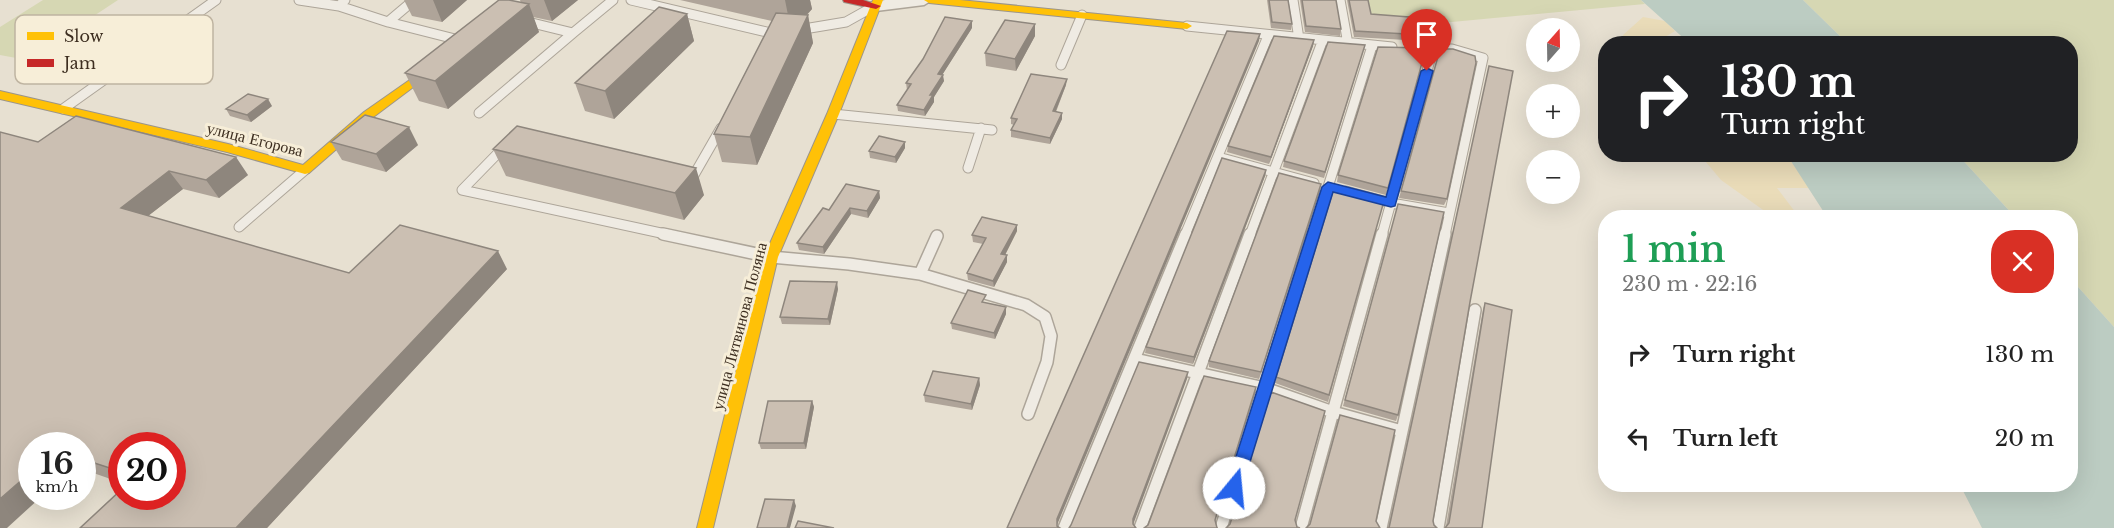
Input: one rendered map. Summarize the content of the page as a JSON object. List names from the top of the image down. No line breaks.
{"streets":{"street":["улица Егорова","улица Литвинова Поляна"]},"legend":["Slow","Jam"],"north":"top","page":{"map_buttons":["+","−"],"turn":["130 m","Turn right"],"heading":["1 min","230 m · 22:16"],"list":[{"name":"Turn right","value":"130 m"},{"name":"Turn left","value":"20 m"}],"speed":"16 km/h","limit":"20"}}
